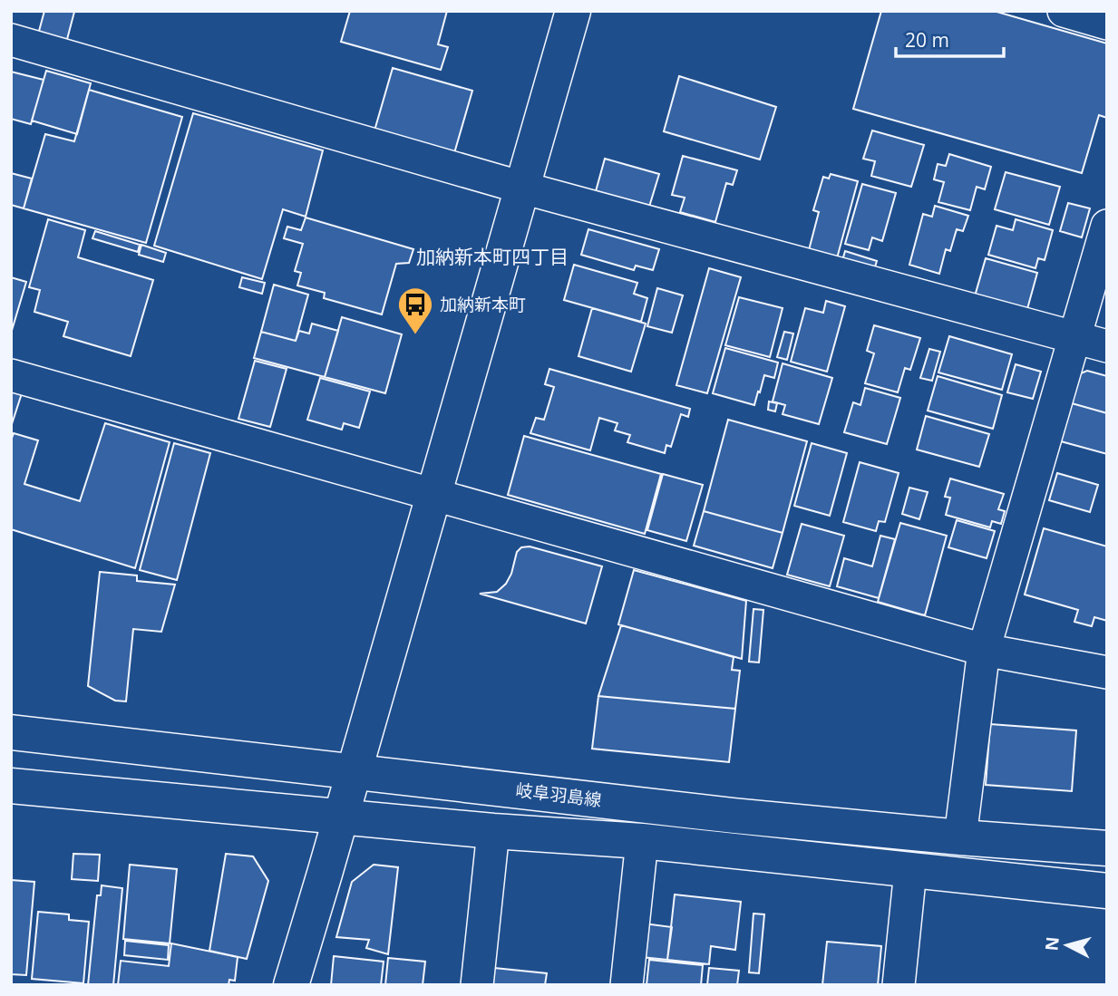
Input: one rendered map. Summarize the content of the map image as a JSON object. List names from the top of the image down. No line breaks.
{"streets":{"main road":["岐阜羽島線"]},"districts":["加納新本町四丁目"],"places":{"bus stop":["加納新本町"]},"scale_bar":"20 m","north":"left"}
